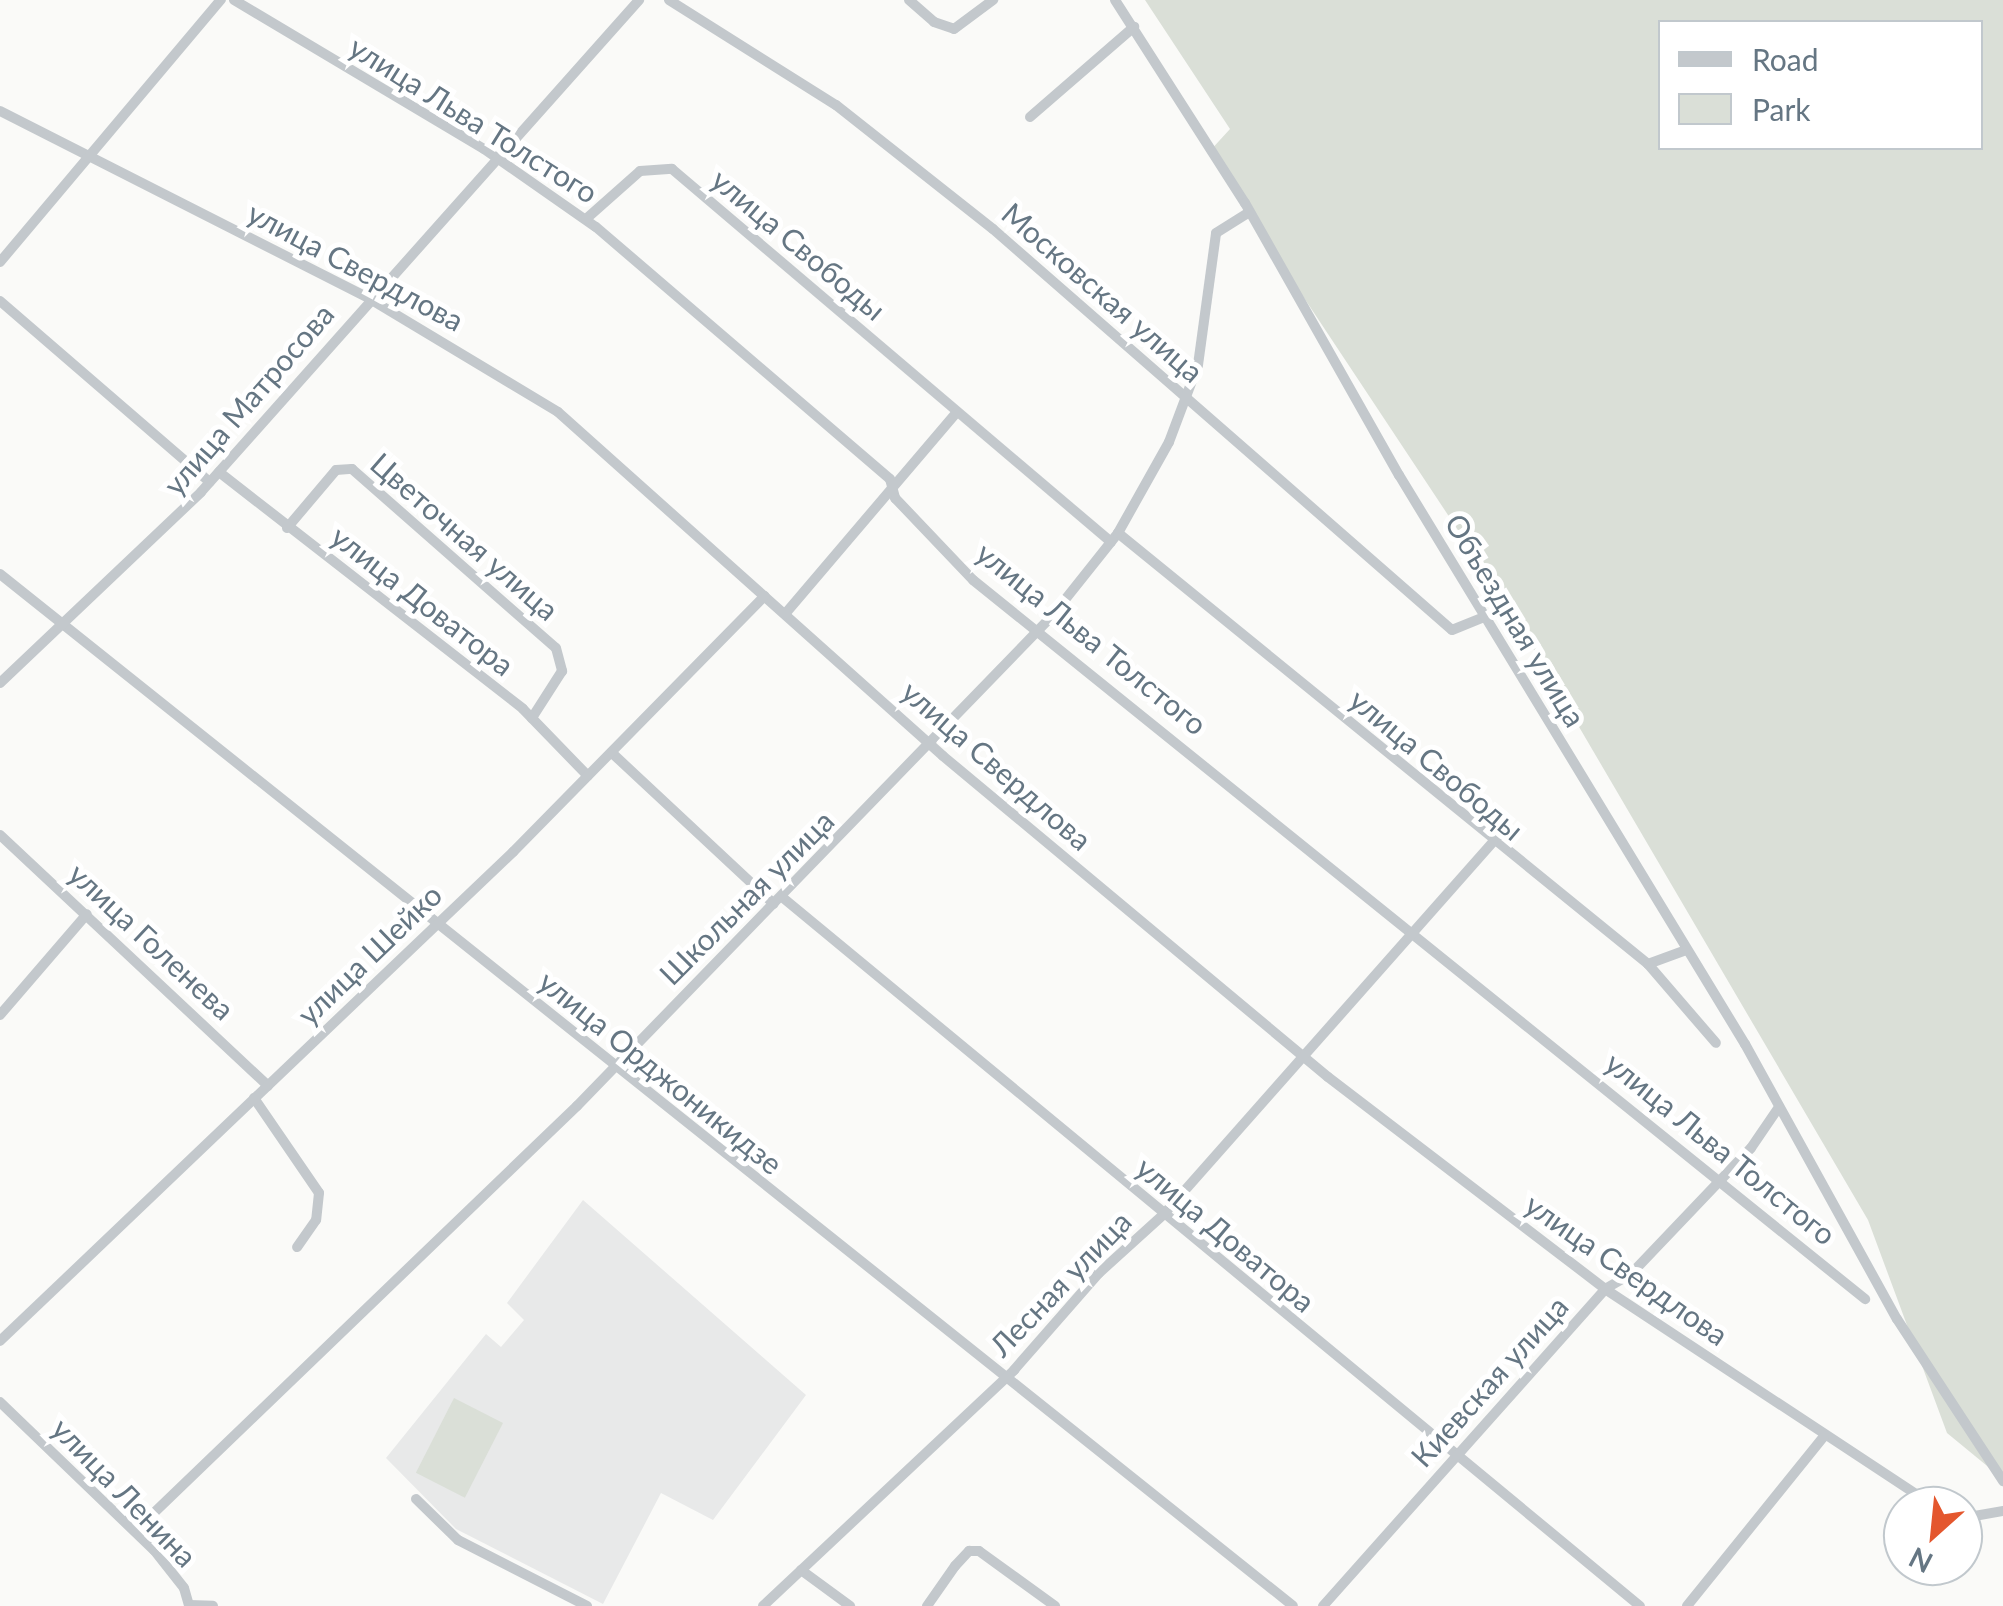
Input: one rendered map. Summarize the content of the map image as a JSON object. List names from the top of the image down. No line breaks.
{"streets":{"street":["улица Льва Толстого","улица Свободы","улица Свердлова","Московская улица","улица Матросова","Цветочная улица","улица Доватора","Объездная улица","Школьная улица","улица Голенева","улица Шейко","улица Орджоникидзе","Лесная улица","Киевская улица","улица Ленина"]},"crossings":[["улица Льва Толстого","улица Свободы"],["улица Льва Толстого","улица Матросова"],["улица Льва Толстого","Школьная улица"],["улица Льва Толстого","Лесная улица"],["улица Льва Толстого","Киевская улица"],["улица Свободы","Школьная улица"],["улица Свободы","Лесная улица"],["улица Свердлова","улица Матросова"],["улица Свердлова","Школьная улица"],["улица Свердлова","улица Шейко"],["улица Свердлова","Лесная улица"],["улица Свердлова","Киевская улица"],["Московская улица","Объездная улица"],["Московская улица","Школьная улица"],["улица Матросова","улица Доватора"],["улица Матросова","улица Орджоникидзе"],["Цветочная улица","улица Доватора"],["улица Доватора","Школьная улица"],["улица Доватора","улица Шейко"],["улица Доватора","Лесная улица"],["улица Доватора","Киевская улица"],["Объездная улица","Школьная улица"],["Объездная улица","Киевская улица"],["Школьная улица","улица Орджоникидзе"],["Школьная улица","улица Ленина"],["улица Голенева","улица Шейко"],["улица Шейко","улица Орджоникидзе"],["улица Орджоникидзе","Лесная улица"]],"legend":["Road","Park"],"north":"bottom left"}
